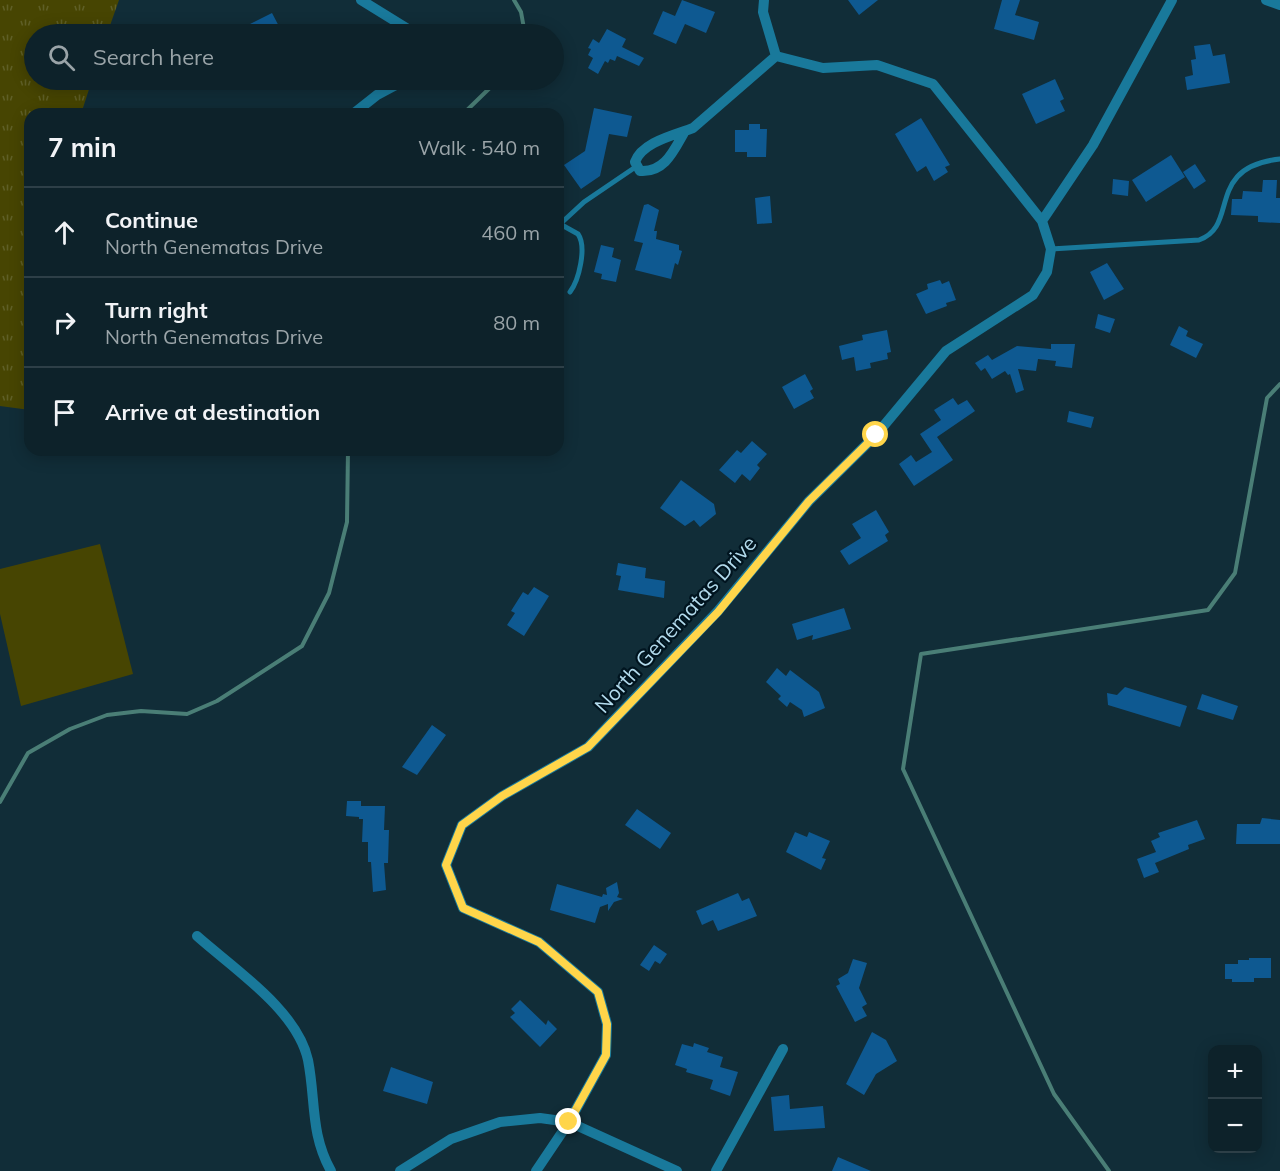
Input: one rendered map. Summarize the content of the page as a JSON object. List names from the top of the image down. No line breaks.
{"streets":{"street":["North Genematas Drive"]},"page":{"search":"Search here","heading":["7 min","Walk · 540 m"],"list":[["Continue","North Genematas Drive","460 m"],["Turn right","North Genematas Drive","80 m"],"Arrive at destination"],"map_buttons":["+","−"]}}
